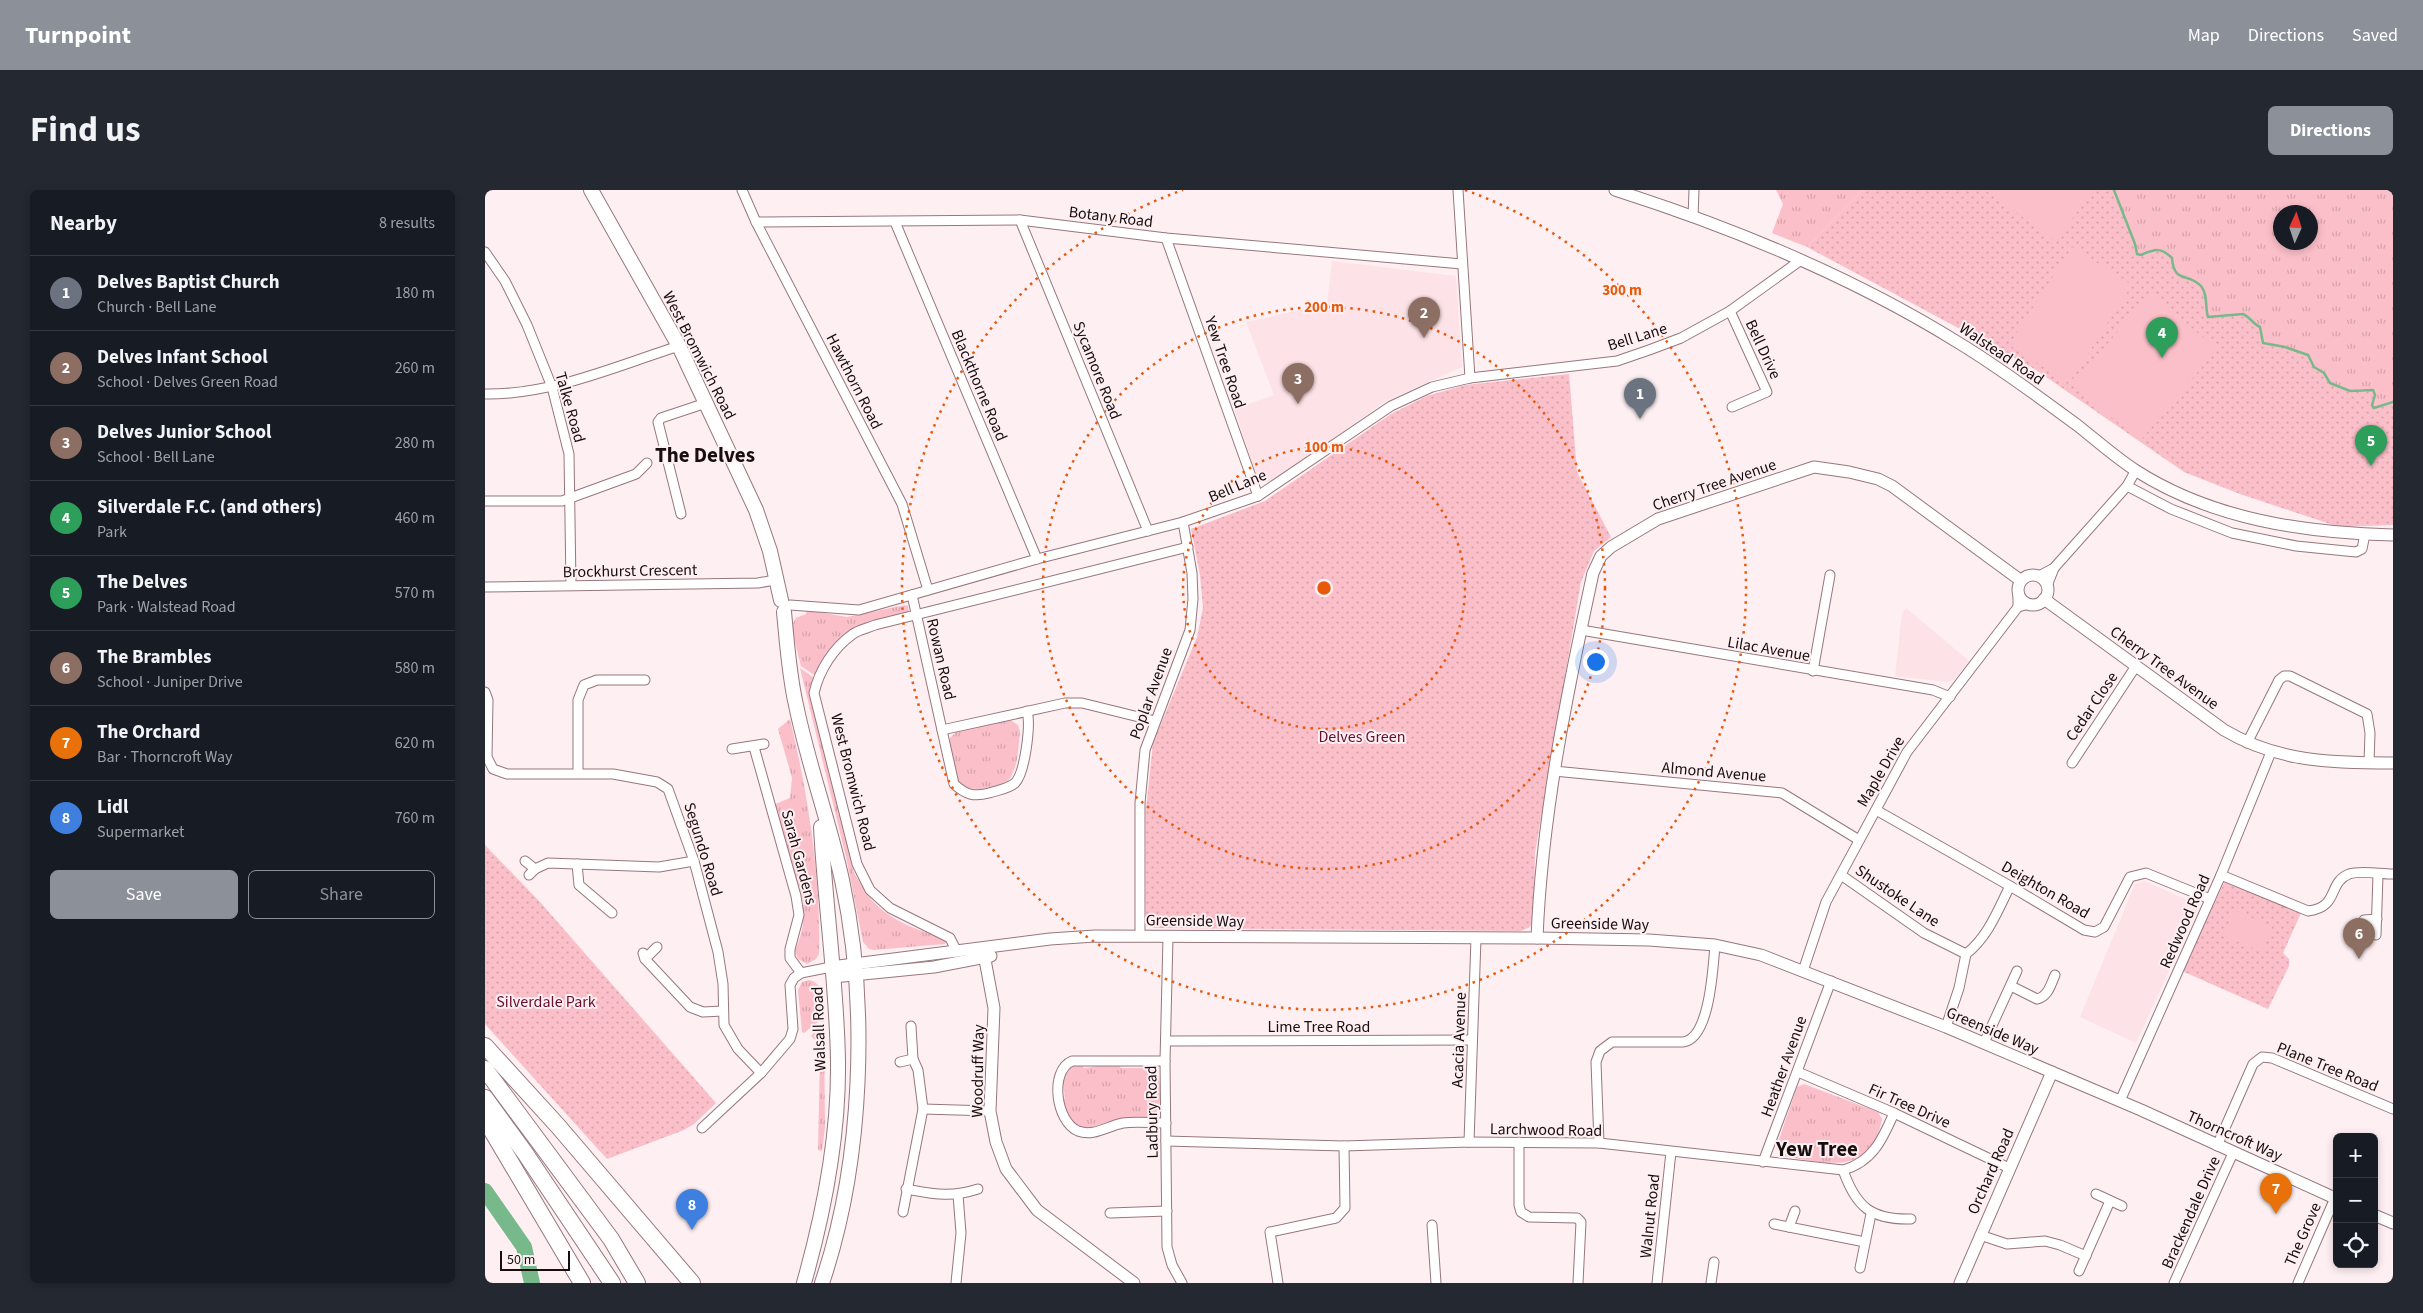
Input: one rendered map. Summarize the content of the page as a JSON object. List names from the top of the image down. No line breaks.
{"streets":{"main road":["West Bromwich Road","Walsall Road"],"street":["Botany Road","Bell Lane","Bell Drive","Walstead Road","Yew Tree Road","Sycamore Road","Hawthorn Road","Blackthorne Road","Talke Road","Cherry Tree Avenue","Brockhurst Crescent","Lilac Avenue","Rowan Road","Poplar Avenue","Cedar Close","Almond Avenue","Maple Drive","Segundo Road","Sarah Gardens","Deighton Road","Shustoke Lane","Greenside Way","Redwood Road","Lime Tree Road","Acacia Avenue","Heather Avenue","Plane Tree Road","Woodruff Way","Fir Tree Drive","Ladbury Road","Larchwood Road","Thorncroft Way","Orchard Road","Brackendale Drive","Walnut Road","The Grove"]},"crossings":[["Botany Road","Yew Tree Road"],["Botany Road","Sycamore Road"],["Botany Road","Hawthorn Road"],["Botany Road","Blackthorne Road"],["Bell Lane","Bell Drive"],["Bell Lane","Walstead Road"],["Bell Lane","West Bromwich Road"],["Bell Lane","Yew Tree Road"],["Bell Lane","Sycamore Road"],["Bell Lane","Hawthorn Road"],["Bell Lane","Blackthorne Road"],["Bell Lane","Rowan Road"],["Bell Lane","Poplar Avenue"],["West Bromwich Road","Brockhurst Crescent"],["West Bromwich Road","Rowan Road"],["West Bromwich Road","Greenside Way"],["West Bromwich Road","Walsall Road"],["Talke Road","Brockhurst Crescent"],["Cherry Tree Avenue","Lilac Avenue"],["Cherry Tree Avenue","Cedar Close"],["Cherry Tree Avenue","Almond Avenue"],["Cherry Tree Avenue","Maple Drive"],["Cherry Tree Avenue","Greenside Way"],["Cherry Tree Avenue","Redwood Road"],["Lilac Avenue","Maple Drive"],["Poplar Avenue","Greenside Way"],["Almond Avenue","Maple Drive"],["Maple Drive","Deighton Road"],["Maple Drive","Shustoke Lane"],["Maple Drive","Greenside Way"],["Segundo Road","Walsall Road"],["Sarah Gardens","Walsall Road"],["Deighton Road","Redwood Road"],["Greenside Way","Redwood Road"],["Greenside Way","Acacia Avenue"],["Greenside Way","Heather Avenue"],["Greenside Way","Woodruff Way"],["Greenside Way","Ladbury Road"],["Greenside Way","Thorncroft Way"],["Greenside Way","Orchard Road"],["Redwood Road","Thorncroft Way"],["Lime Tree Road","Acacia Avenue"],["Lime Tree Road","Ladbury Road"],["Acacia Avenue","Larchwood Road"],["Heather Avenue","Fir Tree Drive"],["Heather Avenue","Larchwood Road"],["Plane Tree Road","Thorncroft Way"],["Fir Tree Drive","Orchard Road"],["Ladbury Road","Larchwood Road"],["Larchwood Road","Walnut Road"],["Thorncroft Way","Brackendale Drive"]],"districts":["The Delves","Yew Tree"],"parks":["Delves Green","Silverdale Park"],"scale_bar":"50 m","north":"top","page":{"header":"Turnpoint","nav":["Map","Directions","Saved"],"title":"Find us","buttons":["Directions",["Save","Share"]],"heading":["Nearby","8 results"],"list":[{"mark":"1","name":"Delves Baptist Church","note":"Church · Bell Lane","value":"180 m"},{"mark":"2","name":"Delves Infant School","note":"School · Delves Green Road","value":"260 m"},{"mark":"3","name":"Delves Junior School","note":"School · Bell Lane","value":"280 m"},{"mark":"4","name":"Silverdale F.C. (and others)","note":"Park","value":"460 m"},{"mark":"5","name":"The Delves","note":"Park · Walstead Road","value":"570 m"},{"mark":"6","name":"The Brambles","note":"School · Juniper Drive","value":"580 m"},{"mark":"7","name":"The Orchard","note":"Bar · Thorncroft Way","value":"620 m"},{"mark":"8","name":"Lidl","note":"Supermarket","value":"760 m"}],"pins":["2","4","3","1","5","6","7","8"],"map_buttons":["+","−"],"scale":"50 m"},"rings":["300 m","200 m","100 m"]}
